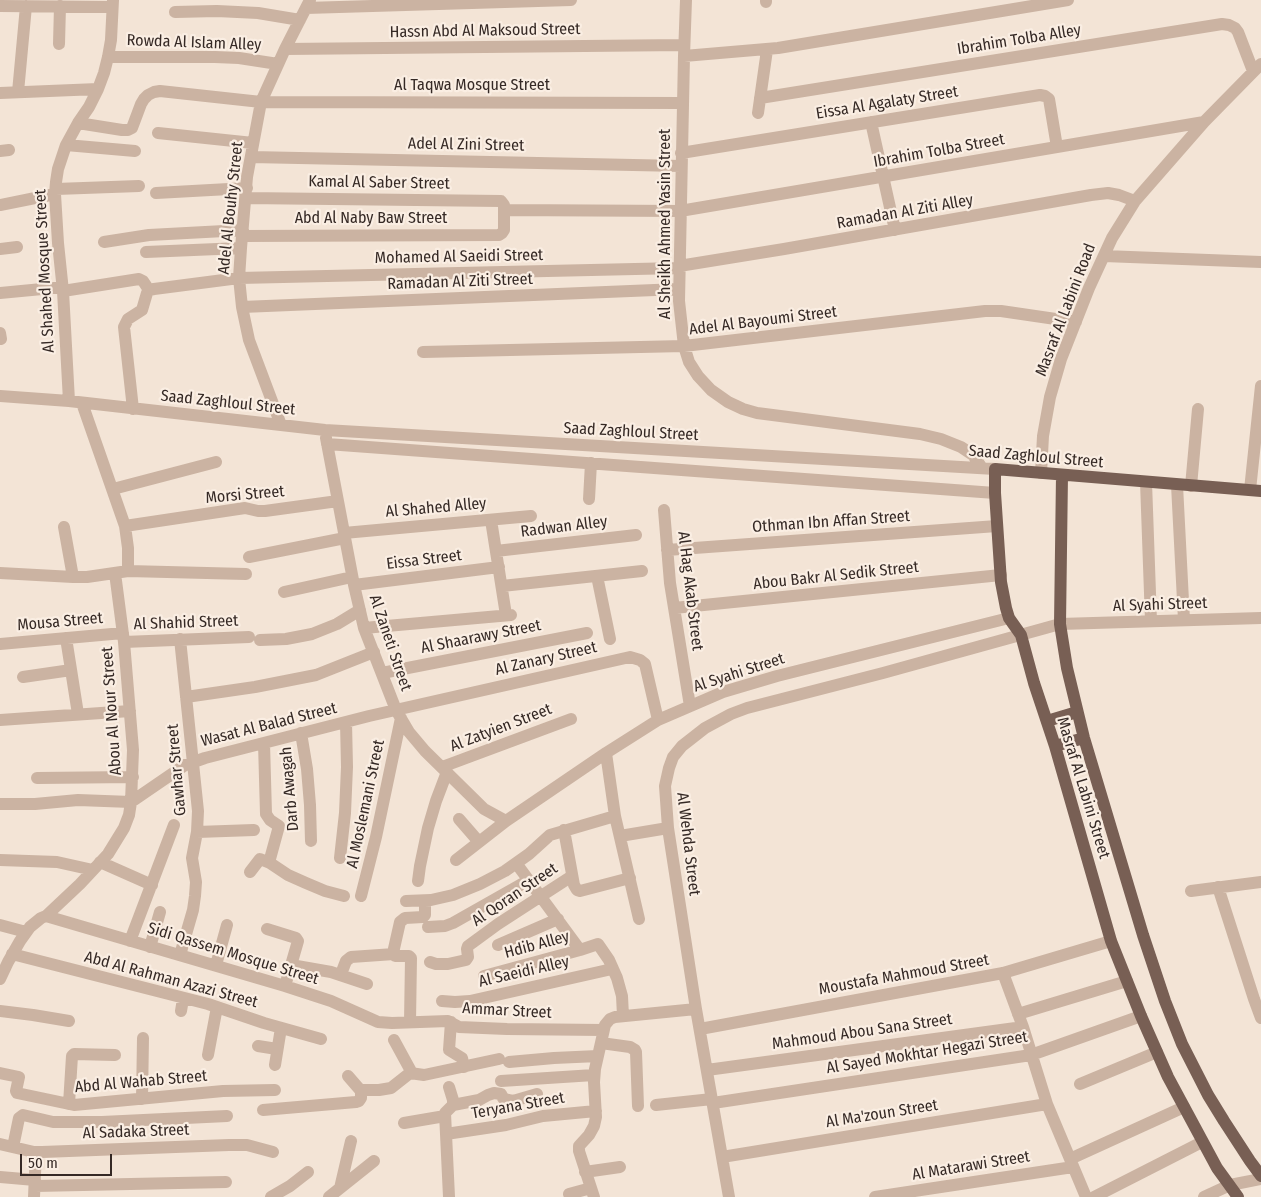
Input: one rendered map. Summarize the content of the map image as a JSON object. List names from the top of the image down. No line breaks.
{"streets":{"main road":["Saad Zaghloul Street","Masraf Al Labini Street"],"street":["Hassn Abd Al Maksoud Street","Ibrahim Tolba Alley","Rowda Al Islam Alley","Al Taqwa Mosque Street","Eissa Al Agalaty Street","Adel Al Zini Street","Ibrahim Tolba Street","Kamal Al Saber Street","Adel Al Bouhy Street","Ramadan Al Ziti Alley","Abd Al Naby Baw Street","Al Sheikh Ahmed Yasin Street","Mohamed Al Saeidi Street","Al Shahed Mosque Street","Ramadan Al Ziti Street","Masraf Al Labini Road","Adel Al Bayoumi Street","Morsi Street","Al Shahed Alley","Othman Ibn Affan Street","Radwan Alley","Eissa Street","Abou Bakr Al Sedik Street","Al Hag Akab Street","Al Syahi Street","Mousa Street","Al Shahid Street","Al Shaarawy Street","Al Zaneti Street","Al Zanary Street","Abou Al Nour Street","Wasat Al Balad Street","Al Zatyien Street","Gawhar Street","Darb Awagah","Al Moslemani Street","Al Wehda Street","Al Qoran Street","Hdib Alley","Sidi Qassem Mosque Street","Al Saeidi Alley","Moustafa Mahmoud Street","Abd Al Rahman Azazi Street","Ammar Street","Mahmoud Abou Sana Street","Al Sayed Mokhtar Hegazi Street","Abd Al Wahab Street","Teryana Street","Al Ma'zoun Street","Al Sadaka Street","Al Matarawi Street"]},"crossings":[["Hassn Abd Al Maksoud Street","Adel Al Bouhy Street"],["Hassn Abd Al Maksoud Street","Al Sheikh Ahmed Yasin Street"],["Ibrahim Tolba Alley","Masraf Al Labini Road"],["Rowda Al Islam Alley","Adel Al Bouhy Street"],["Rowda Al Islam Alley","Al Shahed Mosque Street"],["Al Taqwa Mosque Street","Adel Al Bouhy Street"],["Al Taqwa Mosque Street","Al Sheikh Ahmed Yasin Street"],["Al Taqwa Mosque Street","Al Shahed Mosque Street"],["Eissa Al Agalaty Street","Adel Al Zini Street"],["Eissa Al Agalaty Street","Ibrahim Tolba Street"],["Eissa Al Agalaty Street","Al Sheikh Ahmed Yasin Street"],["Adel Al Zini Street","Adel Al Bouhy Street"],["Adel Al Zini Street","Al Sheikh Ahmed Yasin Street"],["Ibrahim Tolba Street","Kamal Al Saber Street"],["Ibrahim Tolba Street","Al Sheikh Ahmed Yasin Street"],["Ibrahim Tolba Street","Masraf Al Labini Road"],["Kamal Al Saber Street","Adel Al Bouhy Street"],["Kamal Al Saber Street","Abd Al Naby Baw Street"],["Kamal Al Saber Street","Al Sheikh Ahmed Yasin Street"],["Adel Al Bouhy Street","Abd Al Naby Baw Street"],["Adel Al Bouhy Street","Mohamed Al Saeidi Street"],["Adel Al Bouhy Street","Ramadan Al Ziti Street"],["Adel Al Bouhy Street","Saad Zaghloul Street"],["Ramadan Al Ziti Alley","Al Sheikh Ahmed Yasin Street"],["Ramadan Al Ziti Alley","Mohamed Al Saeidi Street"],["Ramadan Al Ziti Alley","Masraf Al Labini Road"],["Al Sheikh Ahmed Yasin Street","Mohamed Al Saeidi Street"],["Al Sheikh Ahmed Yasin Street","Ramadan Al Ziti Street"],["Al Sheikh Ahmed Yasin Street","Adel Al Bayoumi Street"],["Al Sheikh Ahmed Yasin Street","Saad Zaghloul Street"],["Al Sheikh Ahmed Yasin Street","Masraf Al Labini Street"],["Al Shahed Mosque Street","Saad Zaghloul Street"],["Al Shahed Mosque Street","Abou Al Nour Street"],["Masraf Al Labini Road","Adel Al Bayoumi Street"],["Masraf Al Labini Road","Saad Zaghloul Street"],["Saad Zaghloul Street","Al Zaneti Street"],["Saad Zaghloul Street","Abou Al Nour Street"],["Saad Zaghloul Street","Masraf Al Labini Street"],["Morsi Street","Al Zaneti Street"],["Morsi Street","Abou Al Nour Street"],["Al Shahed Alley","Al Zaneti Street"],["Othman Ibn Affan Street","Al Hag Akab Street"],["Othman Ibn Affan Street","Masraf Al Labini Street"],["Eissa Street","Al Zaneti Street"],["Abou Bakr Al Sedik Street","Al Hag Akab Street"],["Abou Bakr Al Sedik Street","Masraf Al Labini Street"],["Al Hag Akab Street","Al Syahi Street"],["Al Syahi Street","Al Zaneti Street"],["Al Syahi Street","Al Zanary Street"],["Al Syahi Street","Masraf Al Labini Street"],["Al Syahi Street","Al Wehda Street"],["Mousa Street","Al Shahid Street"],["Mousa Street","Abou Al Nour Street"],["Al Shahid Street","Al Zaneti Street"],["Al Shahid Street","Abou Al Nour Street"],["Al Shahid Street","Gawhar Street"],["Al Shaarawy Street","Al Zaneti Street"],["Al Zaneti Street","Al Zanary Street"],["Al Zaneti Street","Wasat Al Balad Street"],["Al Zaneti Street","Al Zatyien Street"],["Al Zaneti Street","Al Moslemani Street"],["Al Zanary Street","Wasat Al Balad Street"],["Al Zanary Street","Al Moslemani Street"],["Abou Al Nour Street","Wasat Al Balad Street"],["Abou Al Nour Street","Sidi Qassem Mosque Street"],["Abou Al Nour Street","Abd Al Rahman Azazi Street"],["Wasat Al Balad Street","Gawhar Street"],["Wasat Al Balad Street","Darb Awagah"],["Wasat Al Balad Street","Al Moslemani Street"],["Gawhar Street","Sidi Qassem Mosque Street"],["Masraf Al Labini Street","Al Wehda Street"],["Masraf Al Labini Street","Moustafa Mahmoud Street"],["Masraf Al Labini Street","Al Sayed Mokhtar Hegazi Street"],["Masraf Al Labini Street","Al Matarawi Street"],["Al Wehda Street","Moustafa Mahmoud Street"],["Al Wehda Street","Mahmoud Abou Sana Street"],["Al Wehda Street","Al Sayed Mokhtar Hegazi Street"],["Al Wehda Street","Al Ma'zoun Street"],["Hdib Alley","Al Saeidi Alley"],["Sidi Qassem Mosque Street","Ammar Street"]],"scale_bar":"50 m"}
